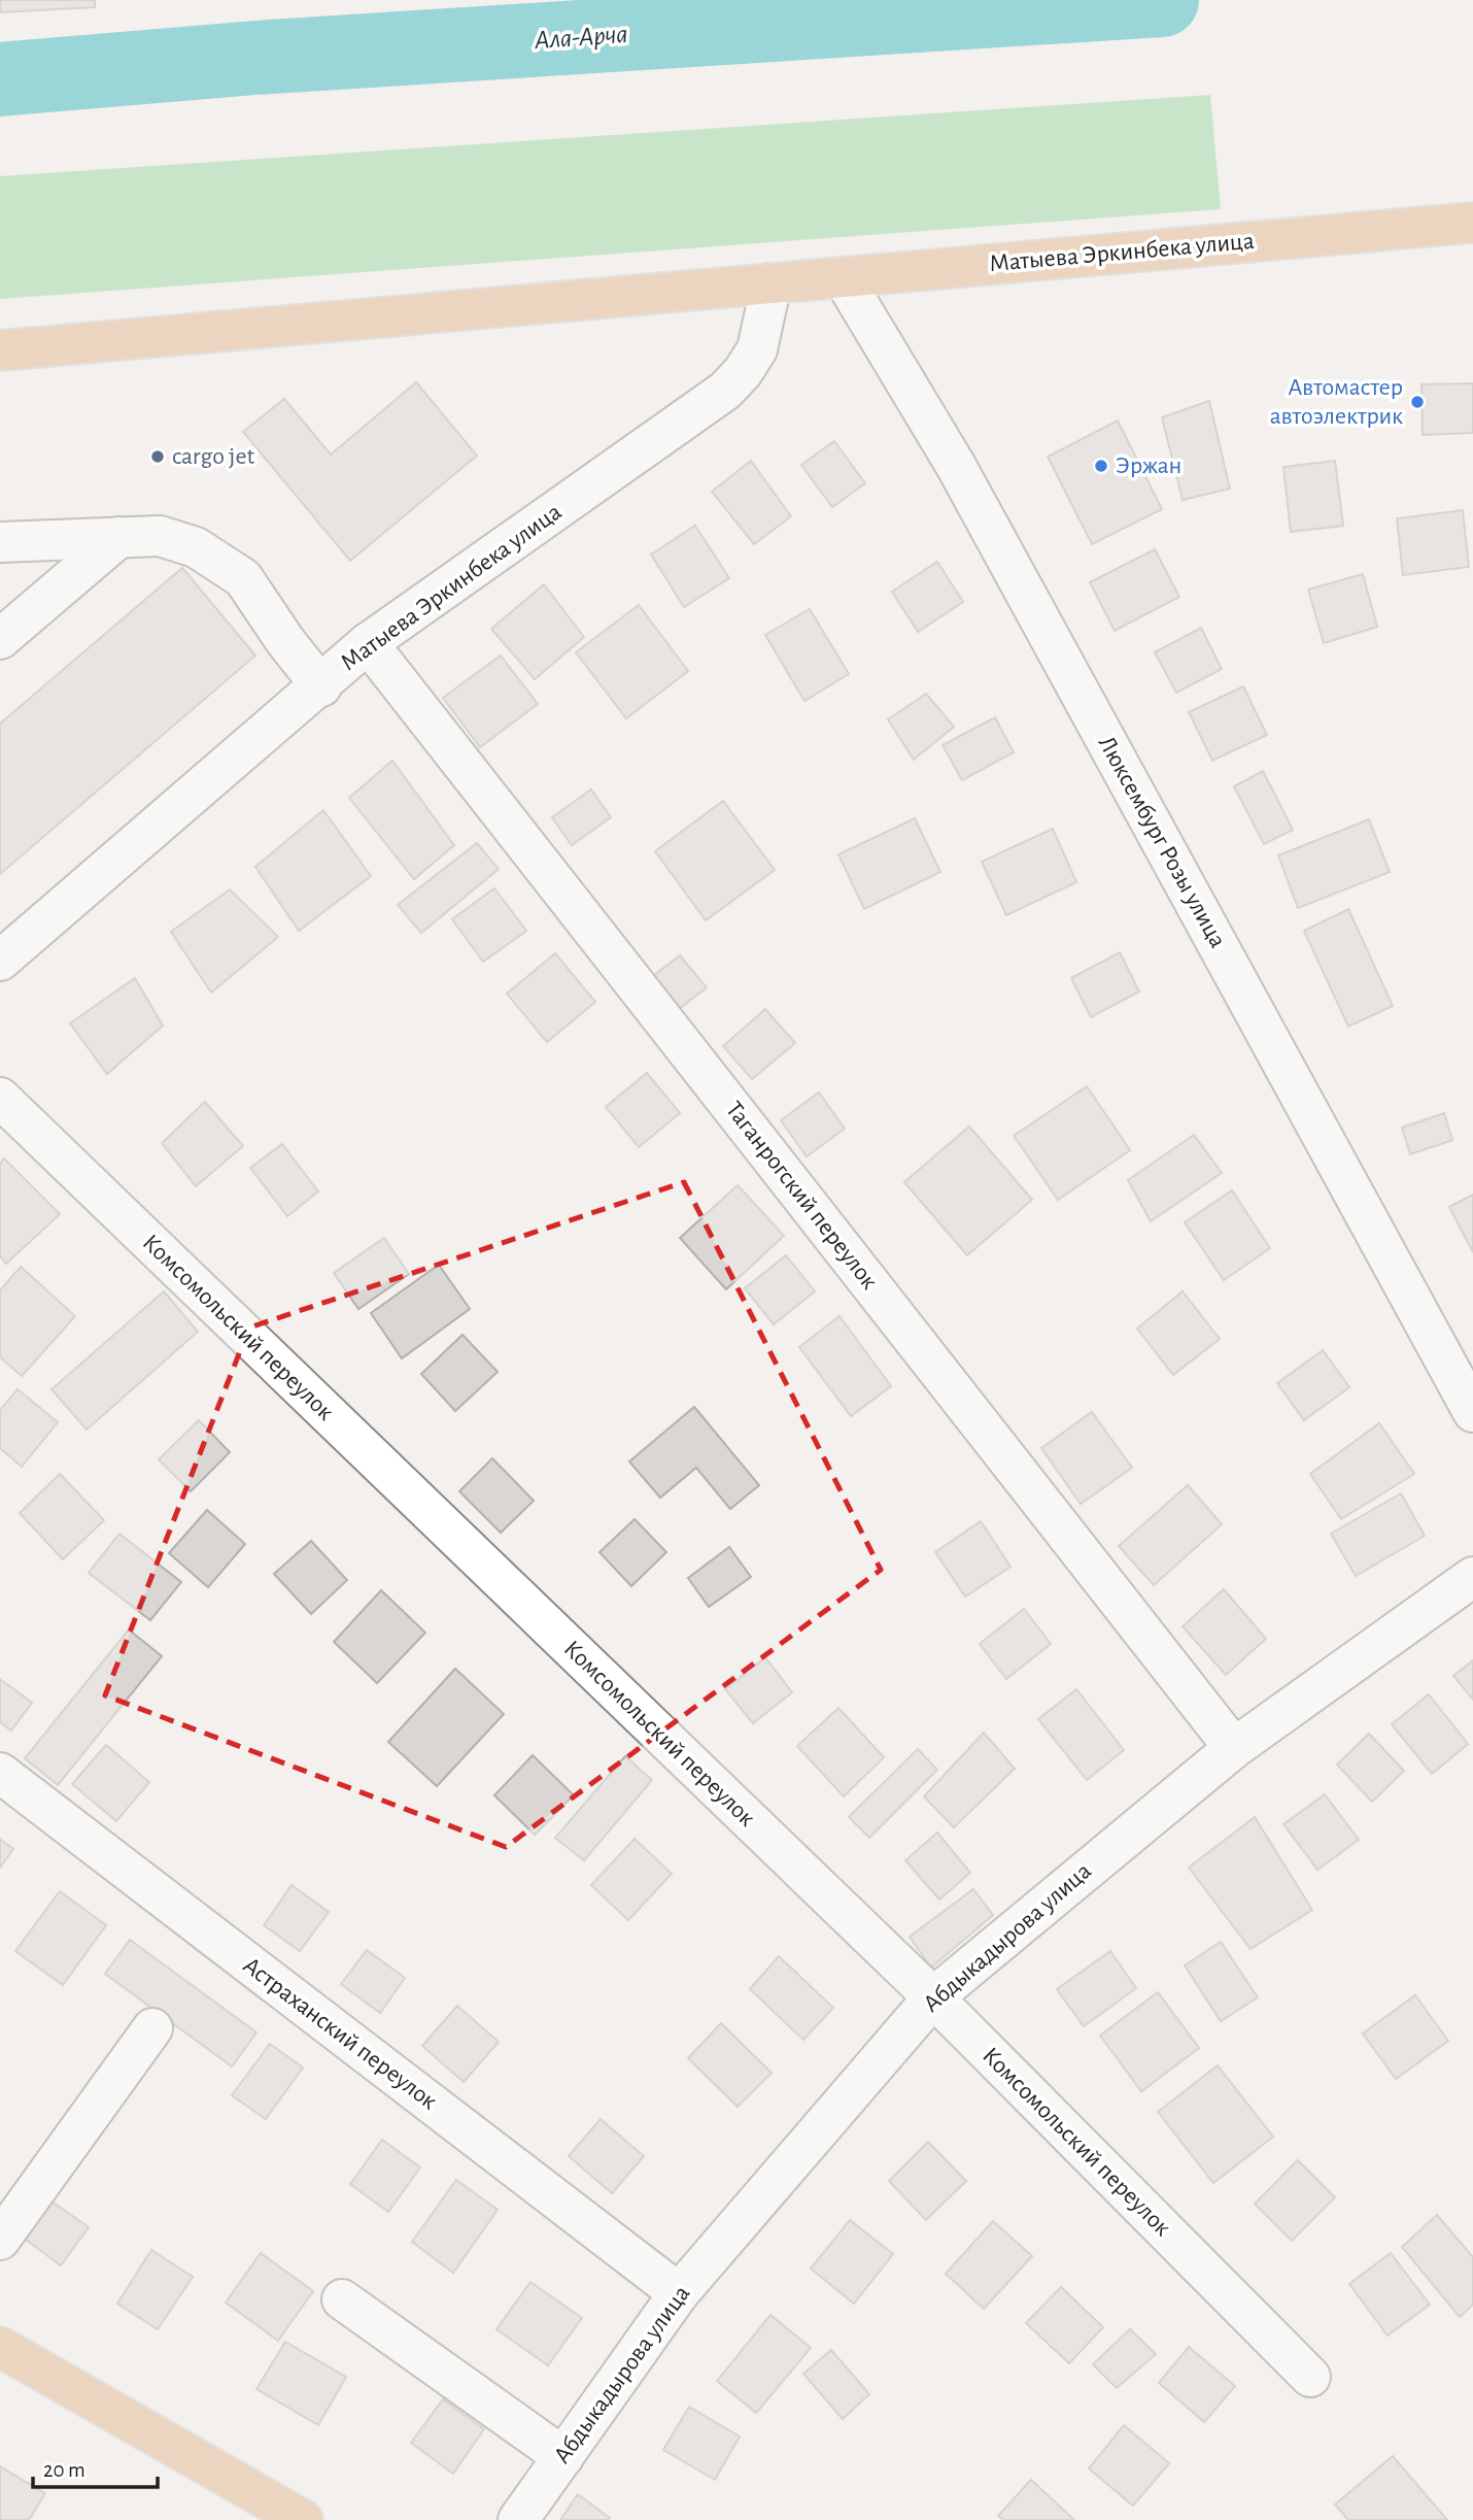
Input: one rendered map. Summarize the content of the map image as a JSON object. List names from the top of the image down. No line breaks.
{"streets":{"main road":["Матыева Эркинбека улица"],"street":["Люксембург Розы улица","Таганрогский переулок","Комсомольский переулок","Абдыкадырова улица","Астраханский переулок"]},"crossings":[["Матыева Эркинбека улица","Люксембург Розы улица"],["Матыева Эркинбека улица","Таганрогский переулок"],["Таганрогский переулок","Абдыкадырова улица"],["Комсомольский переулок","Абдыкадырова улица"],["Абдыкадырова улица","Астраханский переулок"]],"water":["Ала-Арча"],"places":["Автомастер автоэлектрик","cargo jet","Эржан"],"scale_bar":"20 m"}
